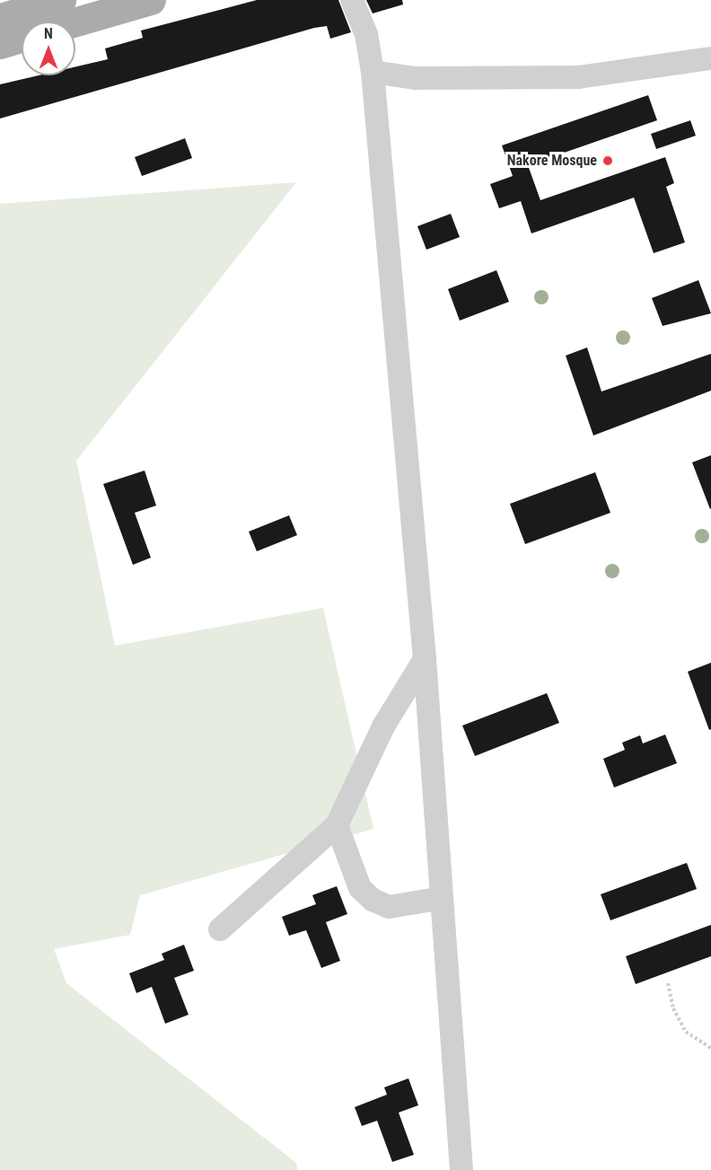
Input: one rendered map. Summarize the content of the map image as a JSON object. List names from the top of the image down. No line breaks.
{"places":["Nakore Mosque"],"north":"top"}
